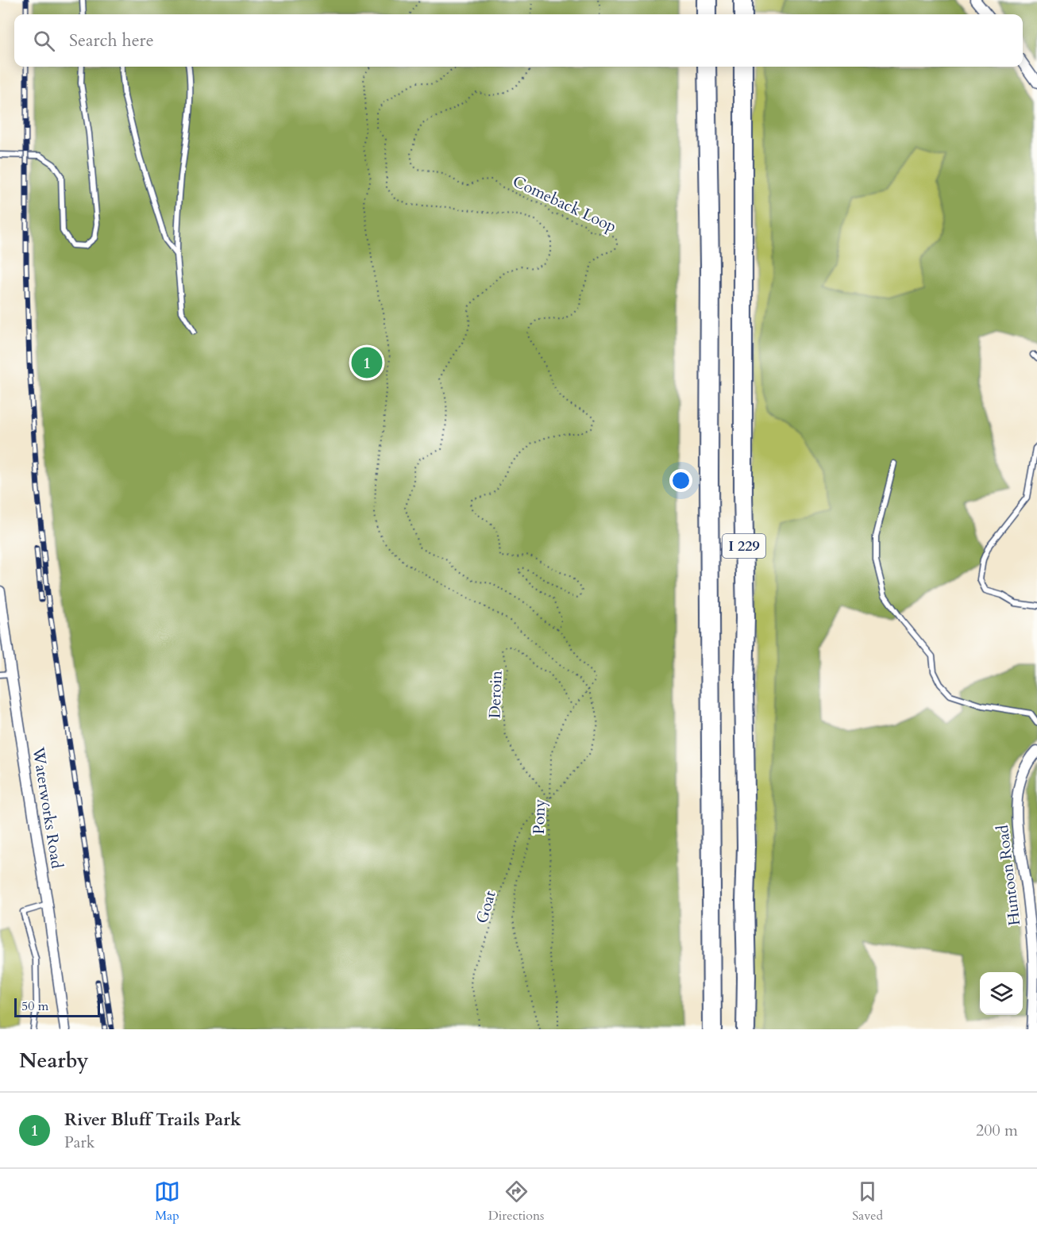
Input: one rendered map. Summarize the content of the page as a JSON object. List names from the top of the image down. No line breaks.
{"streets":{"highway":["I 229"],"street":["Waterworks Road","Huntoon Road"],"path":["Comeback Loop","Deroin","Pony","Goat"]},"crossings":[["Deroin","Pony"],["Deroin","Goat"],["Pony","Goat"]],"scale_bar":"50 m","page":{"search":"Search here","pins":"1","scale":"50 m","heading":"Nearby","list":[{"mark":"1","name":"River Bluff Trails Park","note":"Park","value":"200 m"}],"nav":["Map","Directions","Saved"]}}
